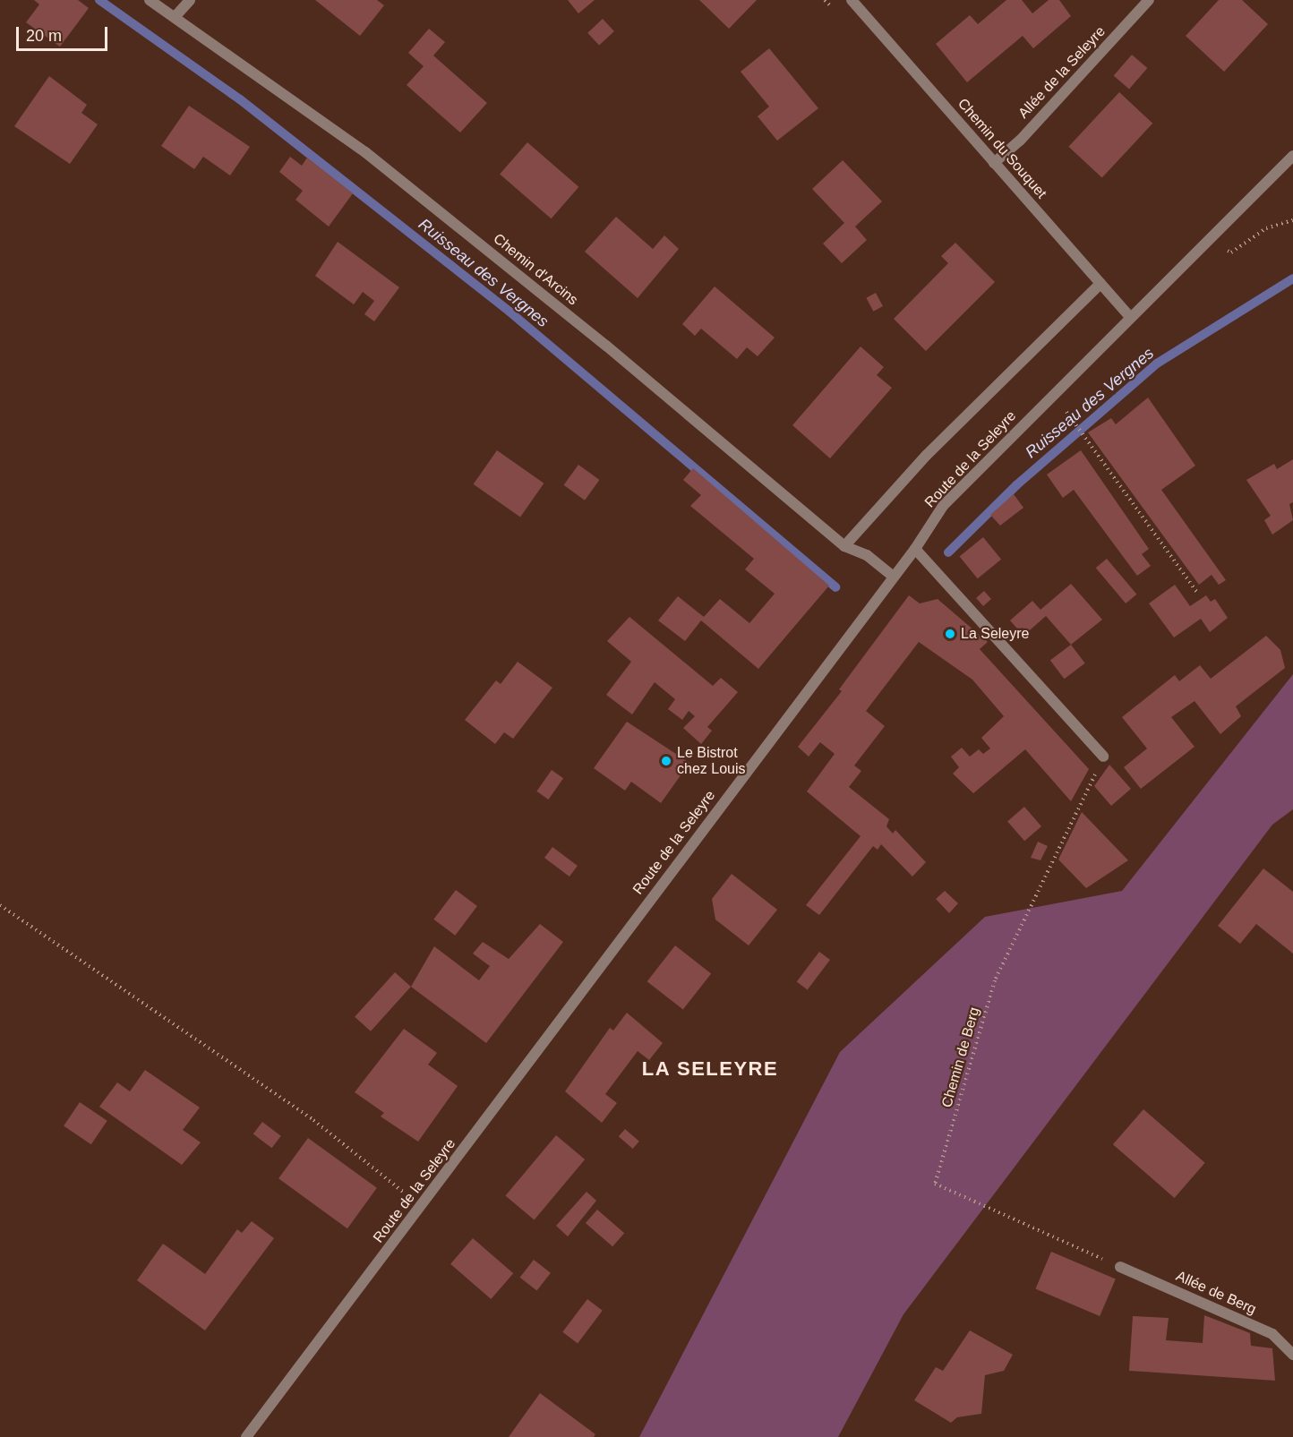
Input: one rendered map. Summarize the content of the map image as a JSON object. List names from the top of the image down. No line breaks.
{"streets":{"street":["Allée de la Seleyre","Chemin du Souquet","Chemin d'Arcins","Route de la Seleyre","Allée de Berg"],"path":["Chemin de Berg"]},"crossings":[["Allée de la Seleyre","Chemin du Souquet"],["Chemin du Souquet","Route de la Seleyre"],["Chemin d'Arcins","Route de la Seleyre"],["Chemin de Berg","Allée de Berg"]],"districts":["LA SELEYRE"],"water":["Ruisseau des Vergnes"],"places":["La Seleyre","Le Bistrot chez Louis"],"scale_bar":"20 m"}
